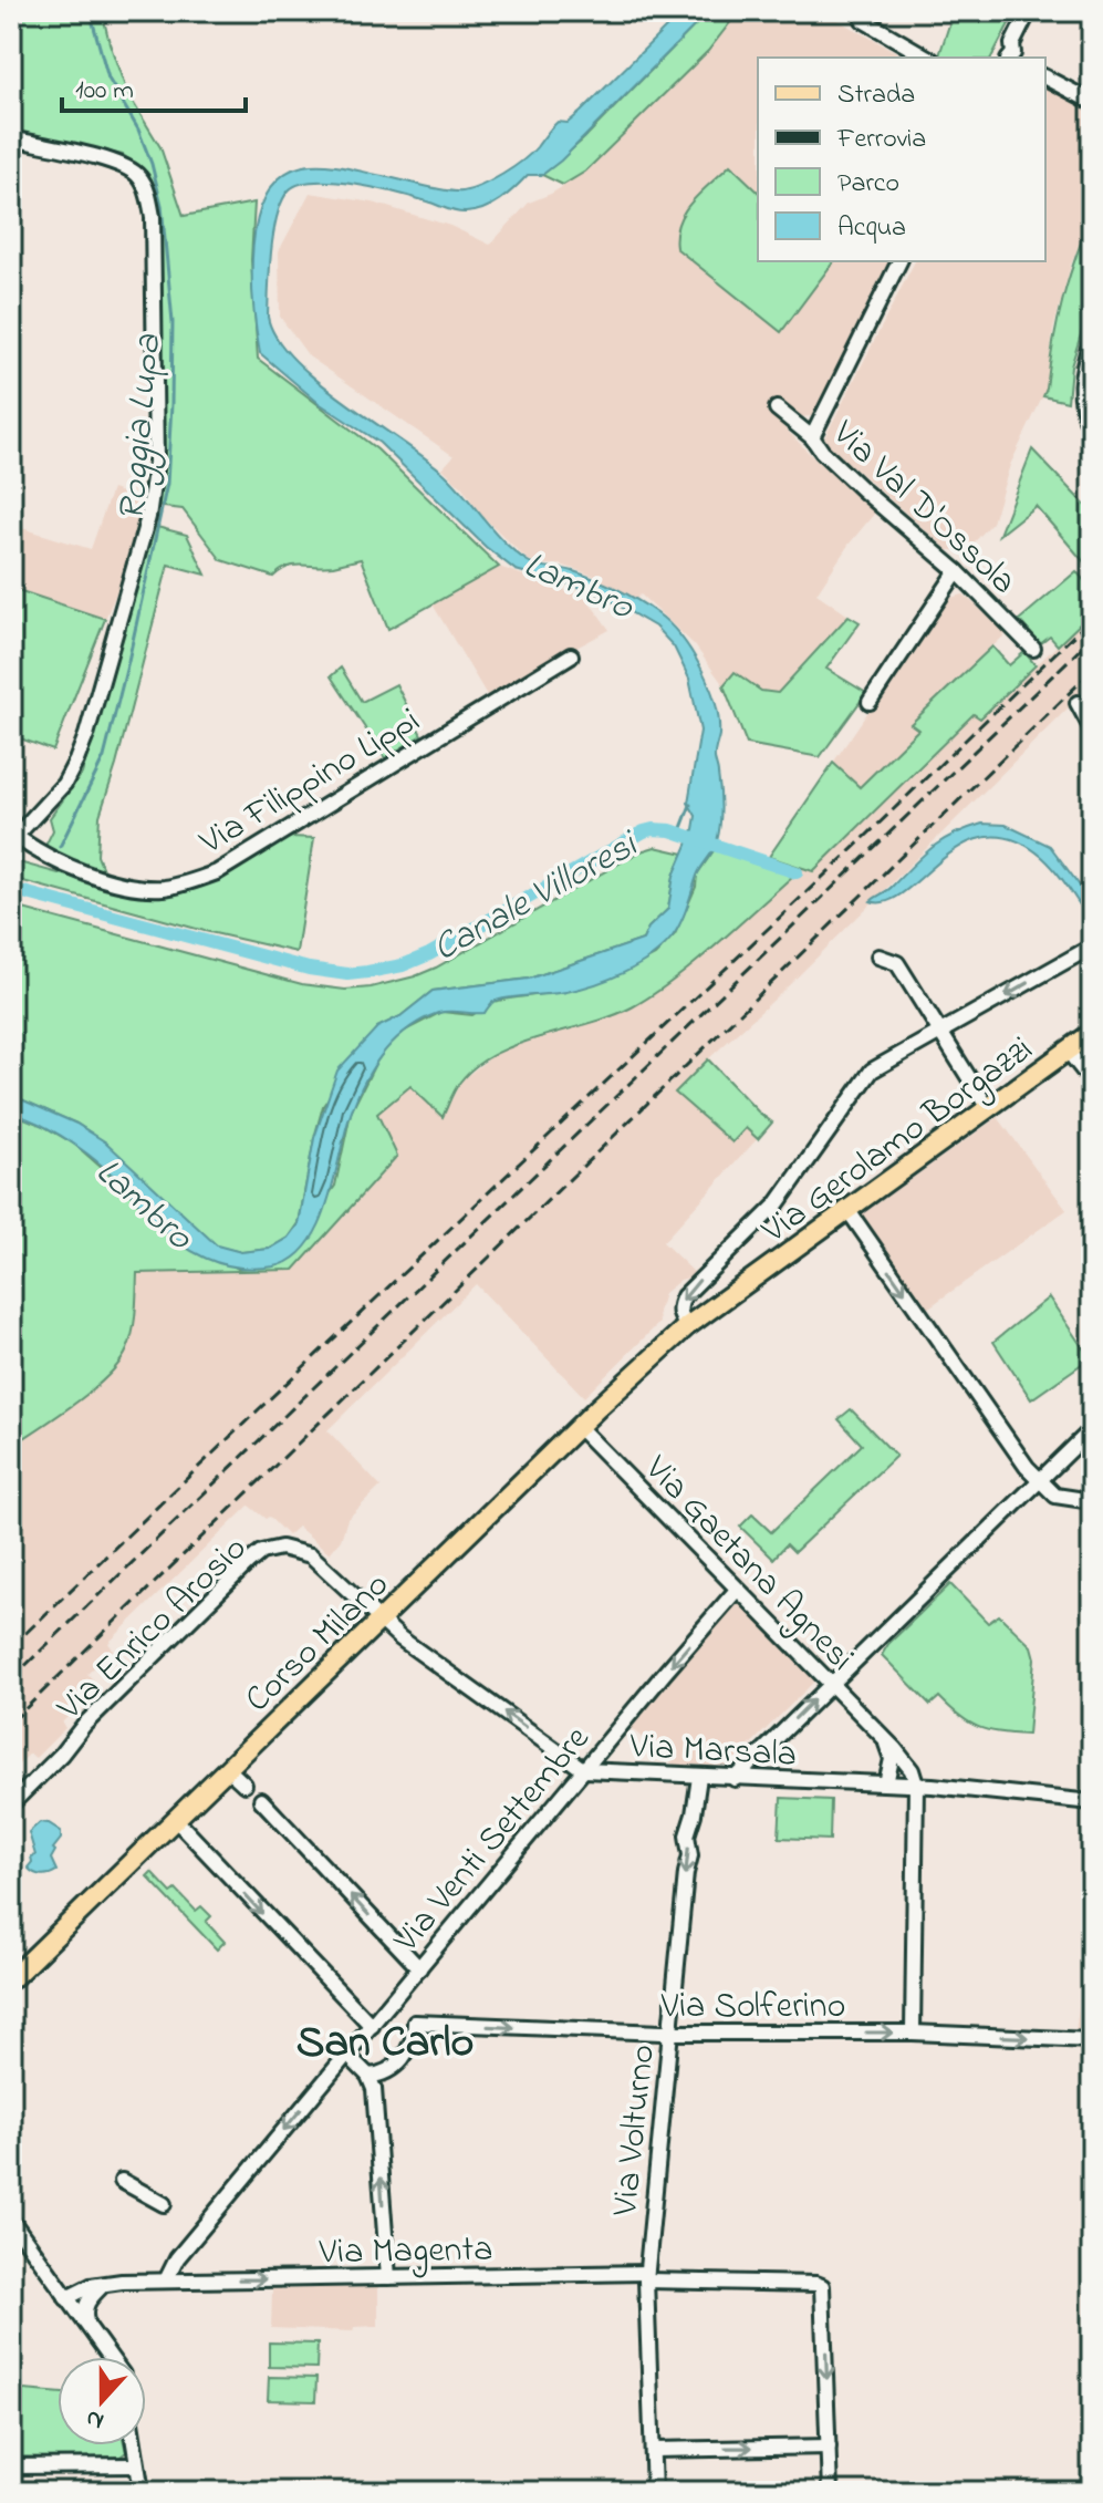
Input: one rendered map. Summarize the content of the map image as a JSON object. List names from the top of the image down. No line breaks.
{"streets":{"main road":["Via Gerolamo Borgazzi","Corso Milano"],"street":["Via Val D'Ossola","Via Filippino Lippi","Via Gaetana Agnesi","Via Enrico Arosio","Via Marsala","Via Venti Settembre","Via Solferino","Via Volturno","Via Magenta"]},"crossings":[["Via Gerolamo Borgazzi","Corso Milano"],["Via Gaetana Agnesi","Corso Milano"],["Via Gaetana Agnesi","Via Marsala"],["Via Gaetana Agnesi","Via Venti Settembre"],["Via Enrico Arosio","Corso Milano"],["Via Enrico Arosio","Via Marsala"],["Corso Milano","Via Marsala"],["Via Marsala","Via Venti Settembre"],["Via Marsala","Via Volturno"],["Via Solferino","Via Volturno"],["Via Volturno","Via Magenta"]],"one_way":["Via Venti Settembre","Via Solferino","Via Volturno"],"districts":["San Carlo"],"water":["Roggia Lupa","Lambro","Canale Villoresi"],"legend":["Strada","Ferrovia","Parco","Acqua"],"scale_bar":"100 m","north":"bottom"}
